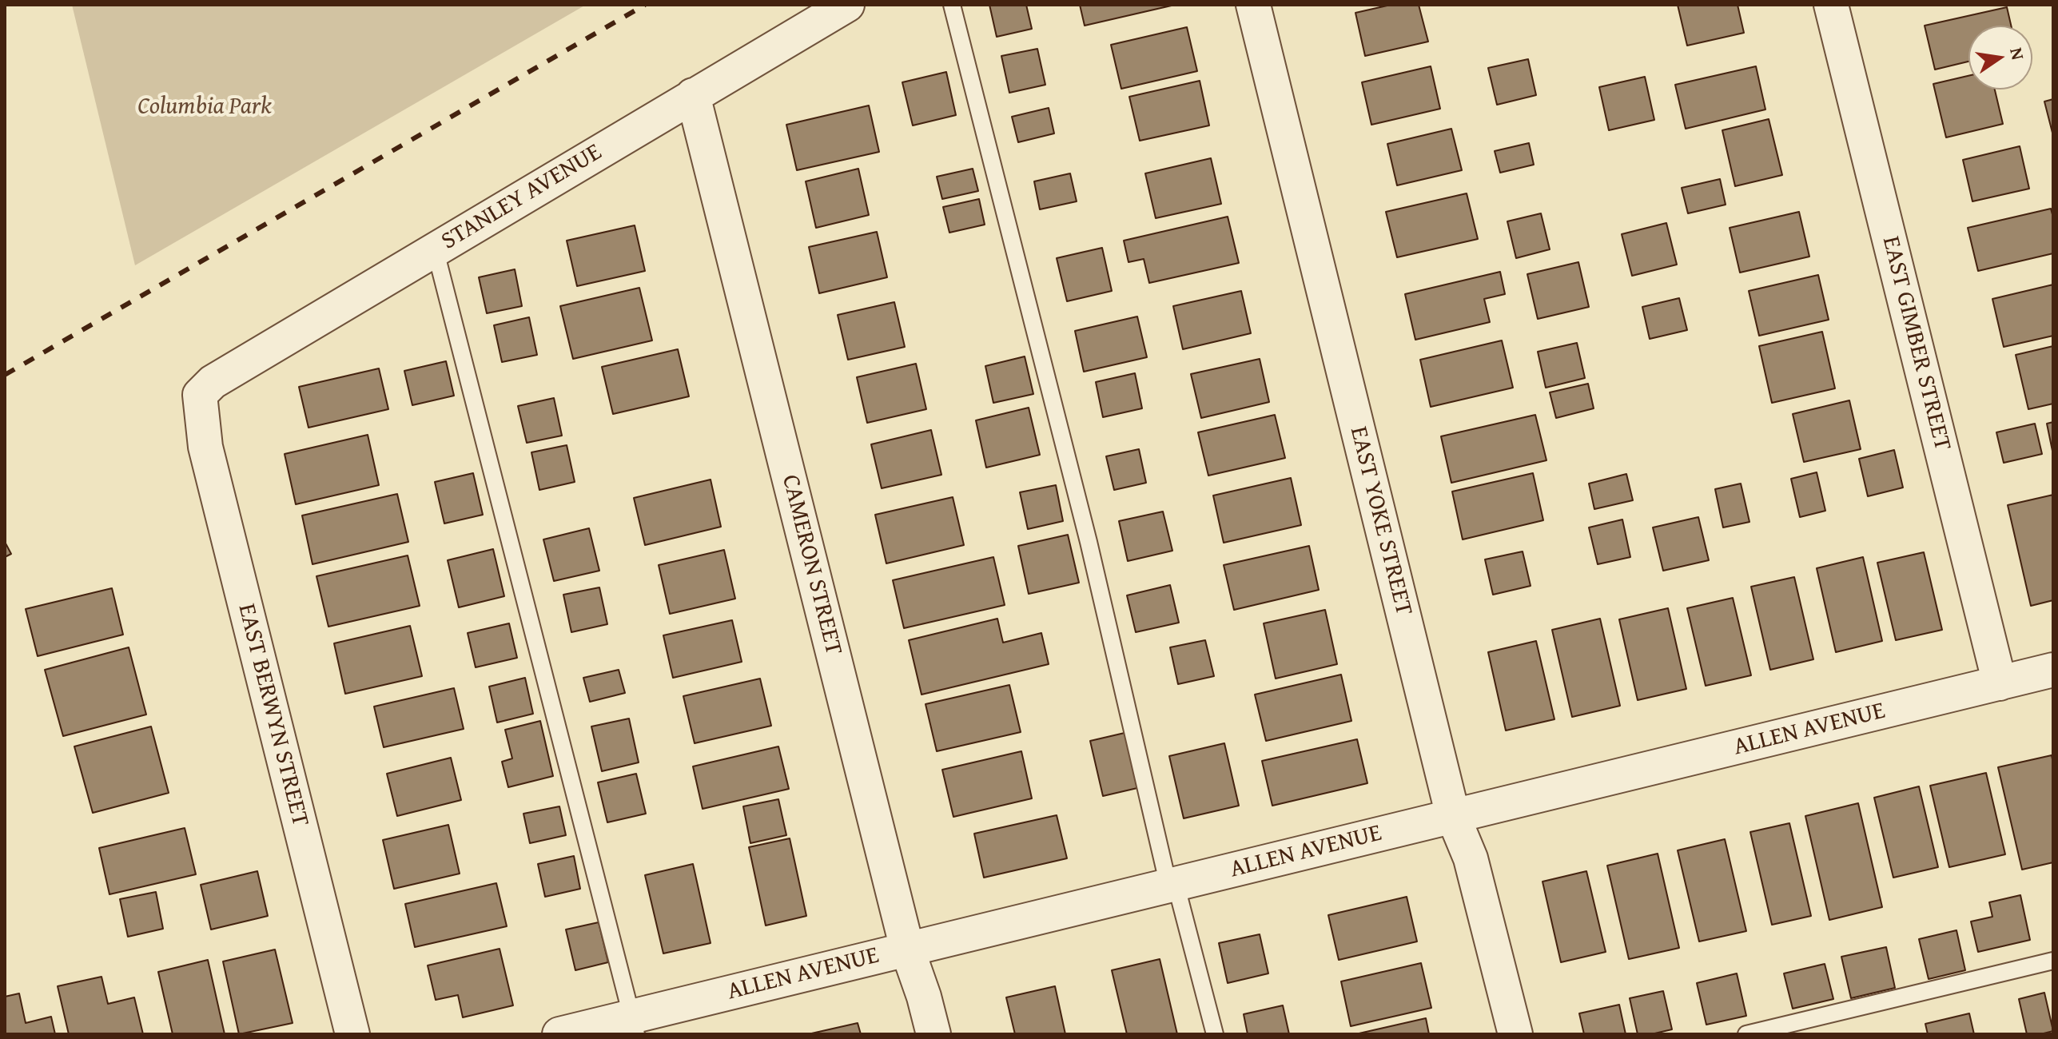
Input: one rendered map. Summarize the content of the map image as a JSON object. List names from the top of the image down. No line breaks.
{"streets":{"street":["STANLEY AVENUE","EAST GIMBER STREET","EAST YOKE STREET","CAMERON STREET","EAST BERWYN STREET","ALLEN AVENUE"]},"crossings":[["STANLEY AVENUE","CAMERON STREET"],["STANLEY AVENUE","EAST BERWYN STREET"],["EAST GIMBER STREET","ALLEN AVENUE"],["EAST YOKE STREET","ALLEN AVENUE"],["CAMERON STREET","ALLEN AVENUE"]],"parks":["Columbia Park"],"north":"right"}
